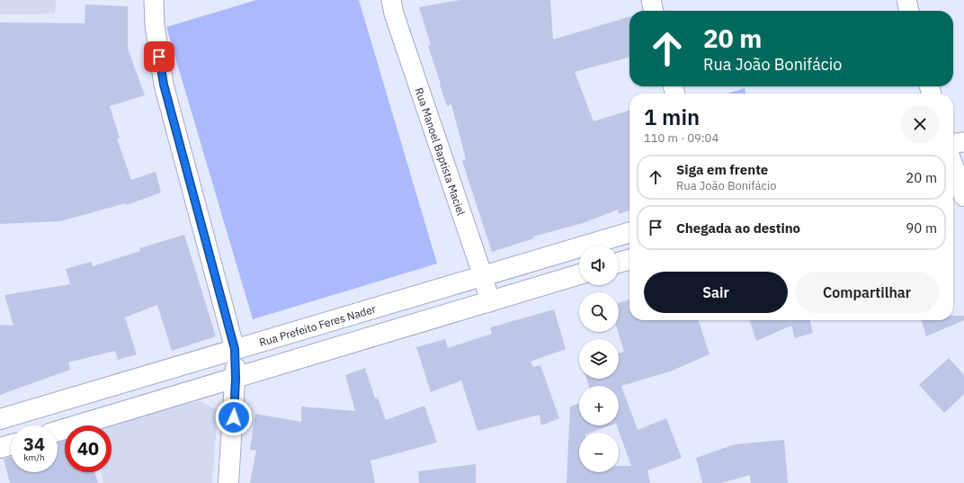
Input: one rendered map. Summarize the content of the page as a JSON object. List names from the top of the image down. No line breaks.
{"streets":{"street":["Rua Manoel Baptista Maciel","Rua Prefeito Feres Nader"]},"crossings":[["Rua Manoel Baptista Maciel","Rua Prefeito Feres Nader"]],"page":{"turn":["20 m","Rua João Bonifácio"],"heading":["1 min","110 m · 09:04"],"list":[{"name":"Siga em frente","note":"Rua João Bonifácio","value":"20 m"},{"name":"Chegada ao destino","value":"90 m"}],"map_buttons":["+","−"],"buttons":["Sair","Compartilhar"],"speed":"34 km/h","limit":"40"}}
